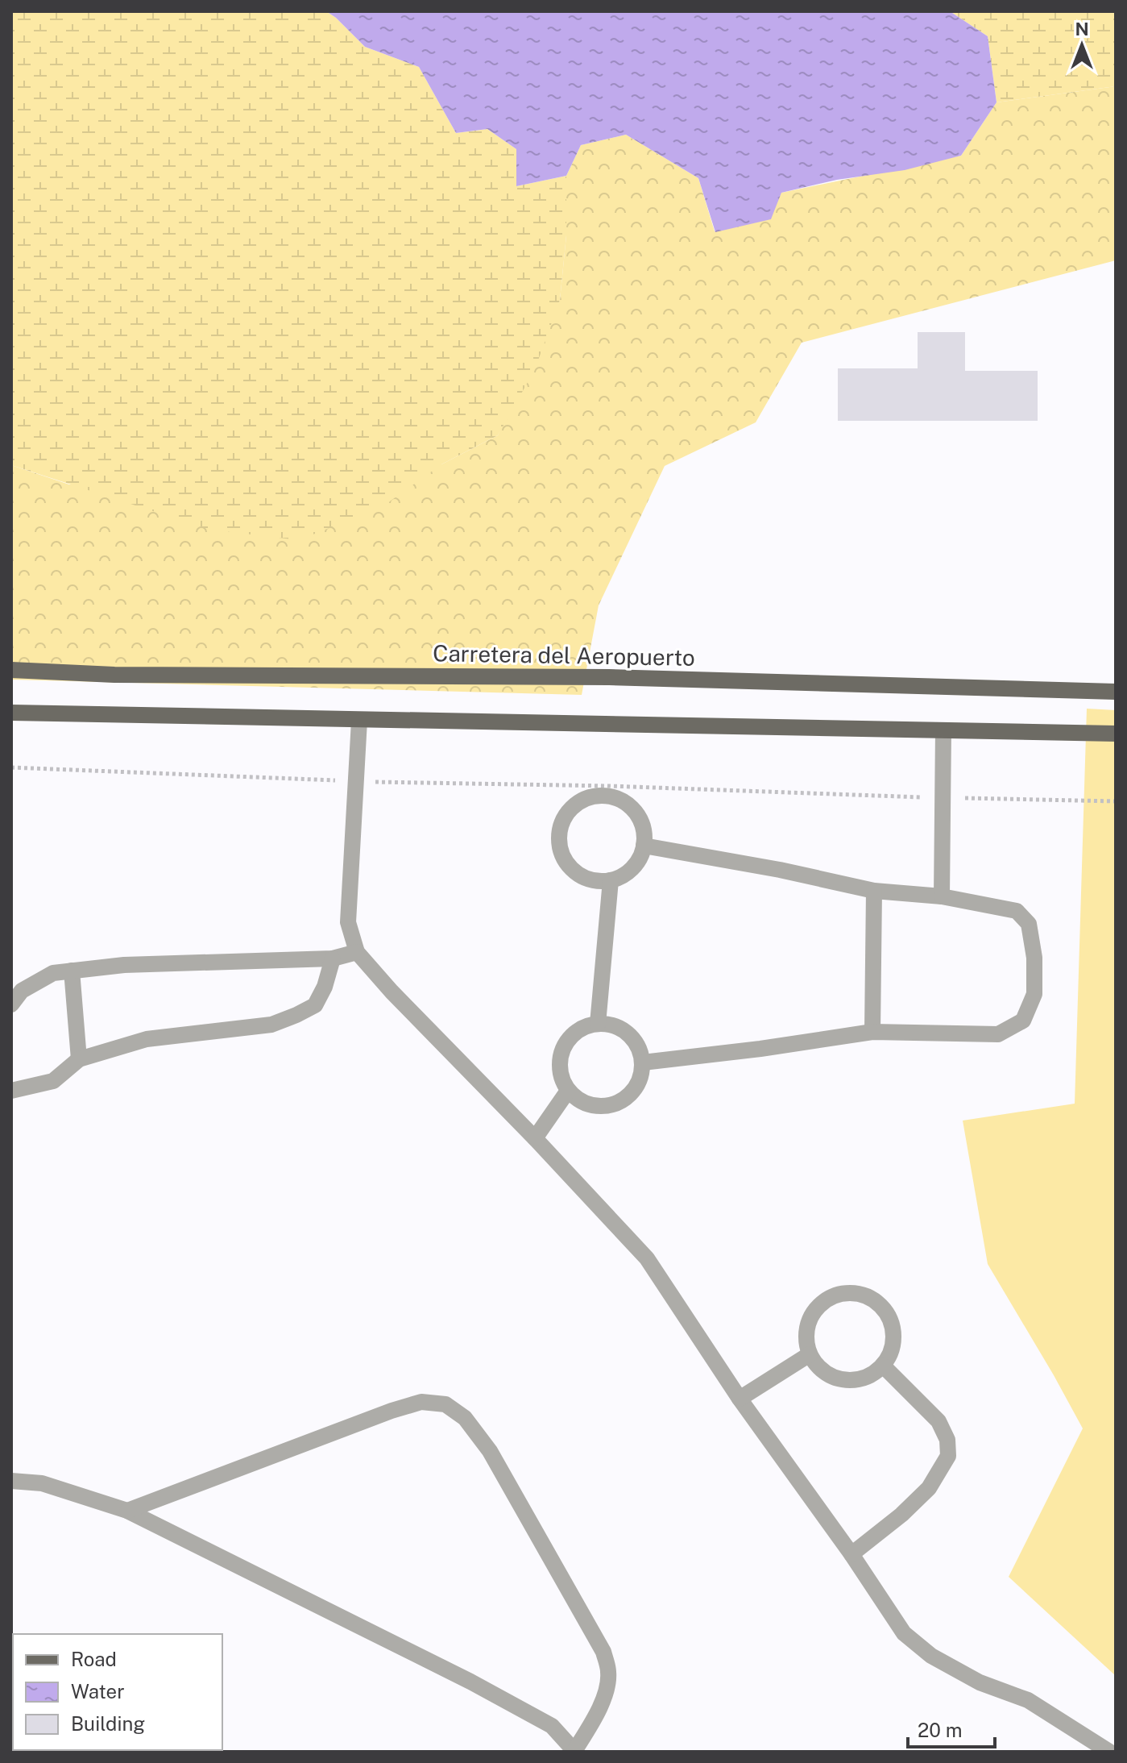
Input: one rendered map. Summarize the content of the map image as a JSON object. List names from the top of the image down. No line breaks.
{"streets":{"main road":["Carretera del Aeropuerto"]},"legend":["Road","Water","Building"],"scale_bar":"20 m","north":"top"}
